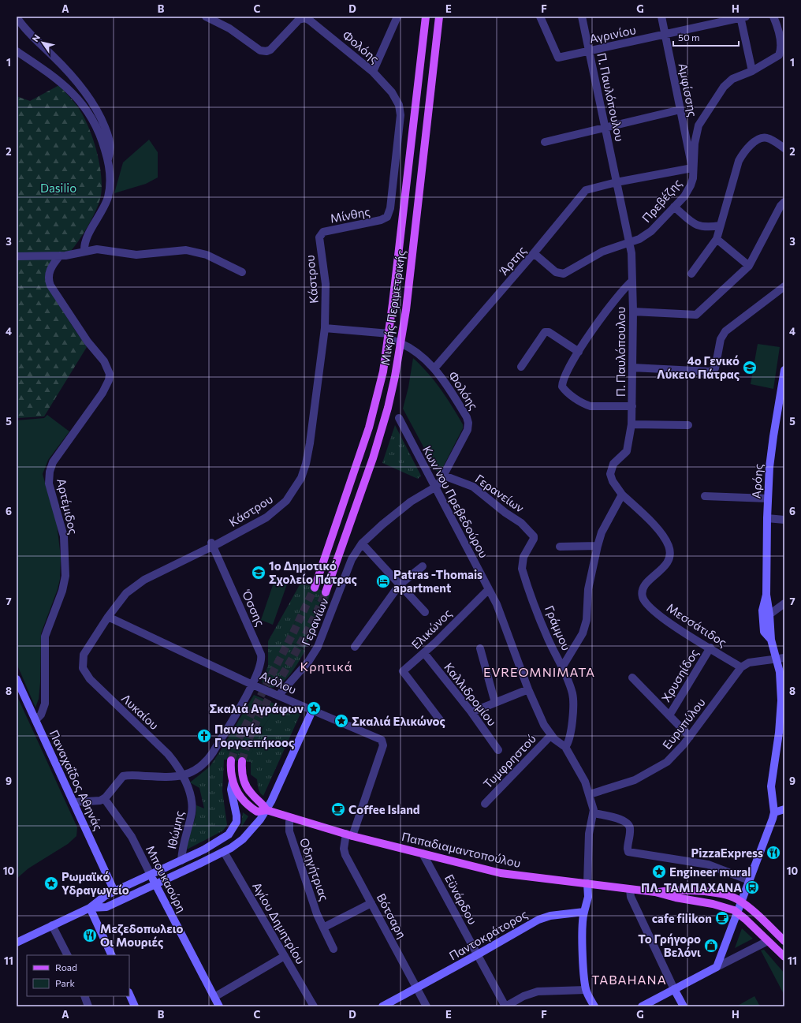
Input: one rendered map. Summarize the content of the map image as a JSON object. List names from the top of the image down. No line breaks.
{"streets":{"main road":["Μικρής Περιμετρικής","Παπαδιαμαντοπούλου"],"street":["Αγρινίου","Φολόης","Αμφίσσης","Π. Παυλόπουλου","Πρεβέζης","Μίνθης","Άρτης","Κάστρου","Αρόης","Γερανείων","Κων/νου Πρεβεδούρου","Αρτέμιδος","Όσσης","Γερανίων","Μεσσάτιδος","Γράμμου","Ελικώνος","Χρυσηίδος","Αιόλου","Καλλιδρομίου","Λυκαίου","Ευρυπύλου","Τυμφρηστού","Παναχαΐδος Αθηνάς","Ιθώμης","Οδηγήτριας","Μπουκαούρη","Εϋνάρδου","Βότσαρη","Αγίου Δημητρίου","Παντοκράτορος"]},"crossings":[["Αγρινίου","Αμφίσσης"],["Αγρινίου","Π. Παυλόπουλου"],["Φολόης","Μίνθης"],["Φολόης","Άρτης"],["Φολόης","Κάστρου"],["Φολόης","Μικρής Περιμετρικής"],["Φολόης","Γερανείων"],["Φολόης","Γερανίων"],["Αμφίσσης","Πρεβέζης"],["Αμφίσσης","Άρτης"],["Π. Παυλόπουλου","Πρεβέζης"],["Π. Παυλόπουλου","Άρτης"],["Π. Παυλόπουλου","Μεσσάτιδος"],["Πρεβέζης","Άρτης"],["Μίνθης","Κάστρου"],["Κάστρου","Όσσης"],["Κάστρου","Αιόλου"],["Κάστρου","Λυκαίου"],["Γερανείων","Γερανίων"],["Γερανείων","Γράμμου"],["Κων/νου Πρεβεδούρου","Γερανίων"],["Κων/νου Πρεβεδούρου","Γράμμου"],["Κων/νου Πρεβεδούρου","Ελικώνος"],["Κων/νου Πρεβεδούρου","Τυμφρηστού"],["Αρτέμιδος","Παναχαΐδος Αθηνάς"],["Όσσης","Αιόλου"],["Όσσης","Λυκαίου"],["Όσσης","Ιθώμης"],["Όσσης","Μπουκαούρη"],["Γερανίων","Αιόλου"],["Μεσσάτιδος","Χρυσηίδος"],["Μεσσάτιδος","Ευρυπύλου"],["Ελικώνος","Καλλιδρομίου"],["Αιόλου","Παπαδιαμαντοπούλου"],["Αιόλου","Βότσαρη"],["Λυκαίου","Ιθώμης"],["Παπαδιαμαντοπούλου","Οδηγήτριας"],["Παπαδιαμαντοπούλου","Εϋνάρδου"],["Παπαδιαμαντοπούλου","Βότσαρη"],["Εϋνάρδου","Παντοκράτορος"],["Βότσαρη","Παντοκράτορος"]],"districts":["Κρητικά","EVREOMNIMATA","TABAHANA"],"parks":["Dasilio"],"places":{"school or university":["4ο Γενικό Λύκειο Πάτρας","1ο Δημοτικό Σχολείο Πάτρας"],"hotel":["Patras -Thomais apartment"],"place":["Σκαλιά Αγράφων","Σκαλιά Ελικώνος","Engineer mural","Ρωμαϊκό Υδραγωγείο"],"church":["Παναγία Γοργοεπήκοος"],"cafe":["Coffee Island","cafe filikon"],"restaurant":["PizzaExpress","Μεζεδοπωλειο Οι Μουριές"],"bus stop":["ΠΛ. ΤΑΜΠΑΧΑΝΑ"],"shop":["Το Γρήγορο Βελόνι"]},"legend":["Road","Park"],"scale_bar":"50 m","north":"top left","grid":{"columns":["A","B","C","D","E","F","G","H"],"rows":["1","2","3","4","5","6","7","8","9","10","11"]}}
